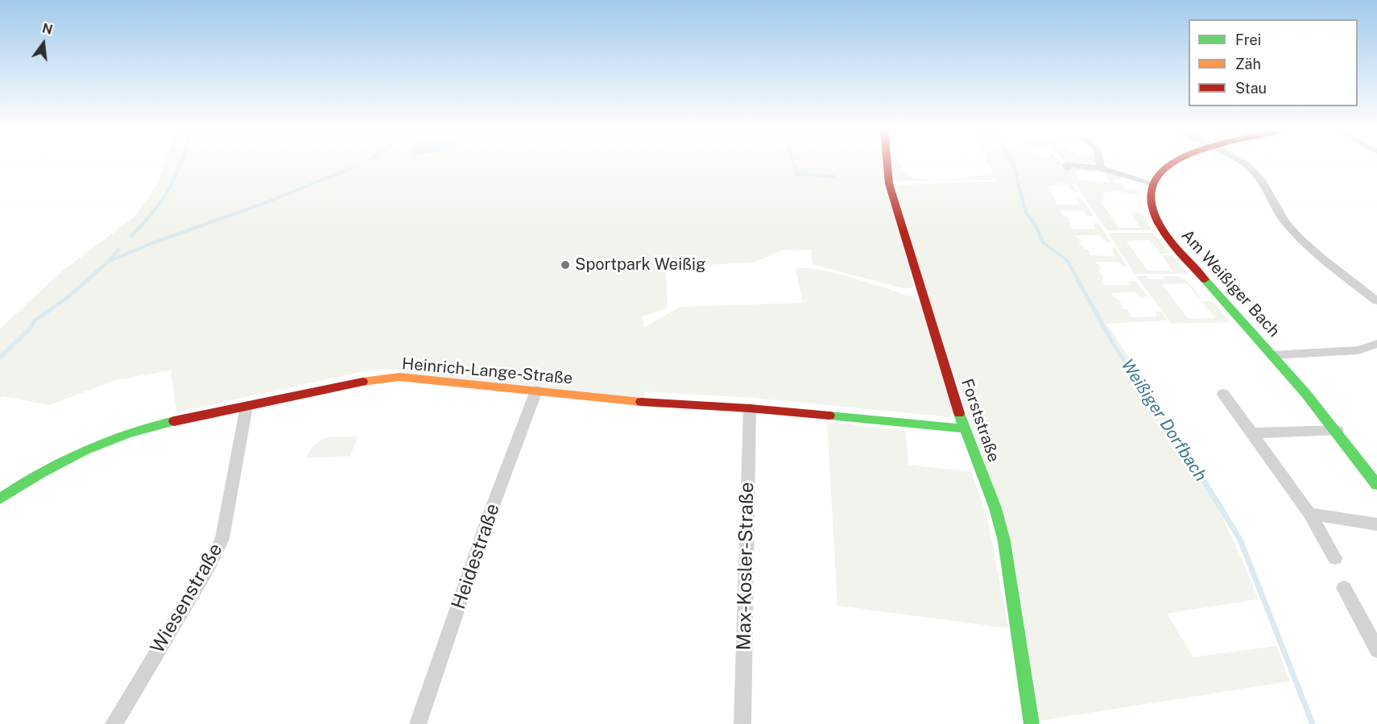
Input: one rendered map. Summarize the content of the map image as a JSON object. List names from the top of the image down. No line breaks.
{"streets":{"street":["Am Weißiger Bach","Heinrich-Lange-Straße","Forststraße","Heidestraße","Max-Kosler-Straße","Wiesenstraße"]},"crossings":[["Heinrich-Lange-Straße","Forststraße"],["Heinrich-Lange-Straße","Heidestraße"],["Heinrich-Lange-Straße","Max-Kosler-Straße"],["Heinrich-Lange-Straße","Wiesenstraße"]],"water":["Weißiger Dorfbach"],"places":["Sportpark Weißig"],"legend":["Frei","Zäh","Stau"],"north":"top"}
